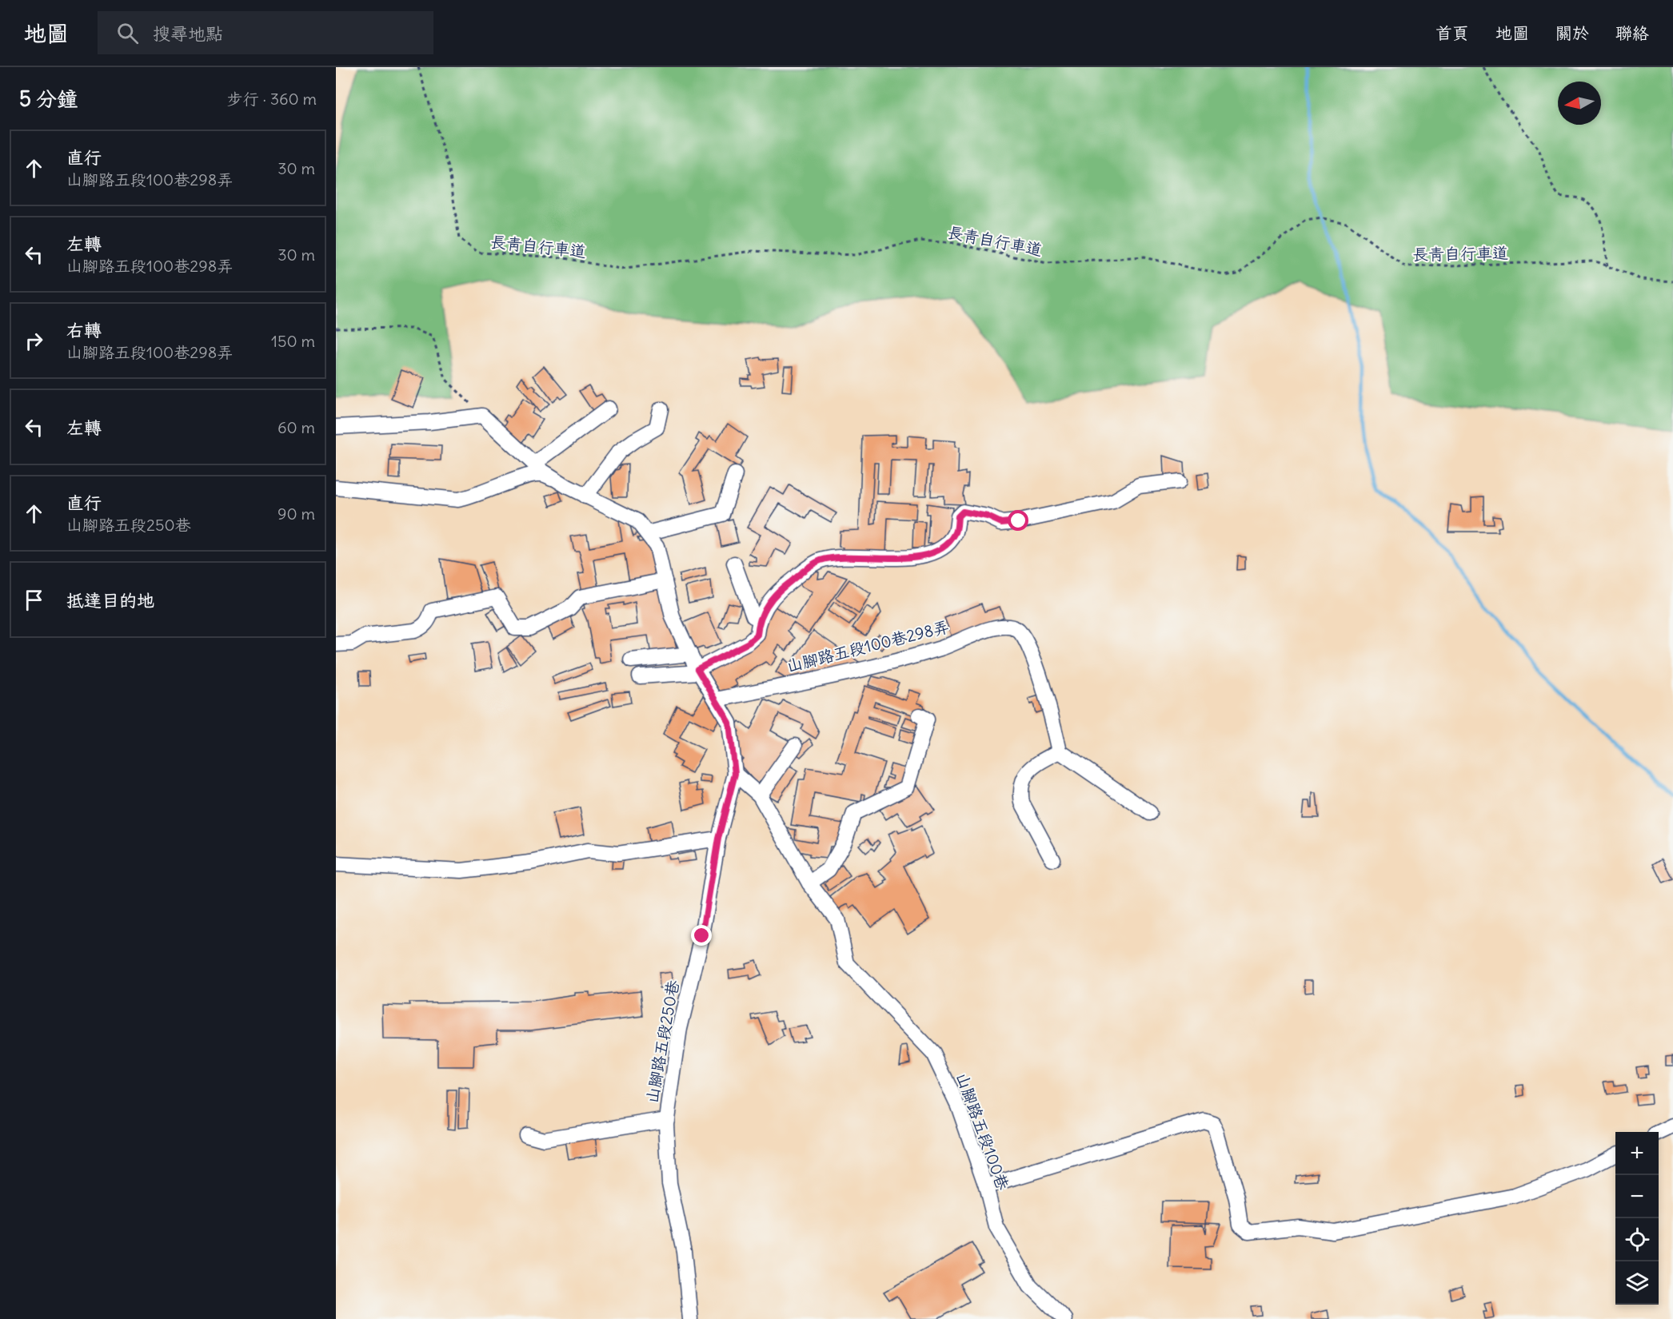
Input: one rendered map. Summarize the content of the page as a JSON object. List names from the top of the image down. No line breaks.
{"streets":{"lane":["山腳路五段100巷298弄","山腳路五段250巷","山腳路五段100巷"],"path":["長青自行車道"]},"crossings":[["山腳路五段250巷","山腳路五段100巷"]],"north":"left","page":{"header":"地圖","search":"搜尋地點","nav":["首頁","地圖","關於","聯絡"],"heading":["5 分鐘","步行 · 360 m"],"list":[["直行","山腳路五段100巷298弄","30 m"],["左轉","山腳路五段100巷298弄","30 m"],["右轉","山腳路五段100巷298弄","150 m"],["左轉","60 m"],["直行","山腳路五段250巷","90 m"],"抵達目的地"],"map_buttons":["+","−"]}}
